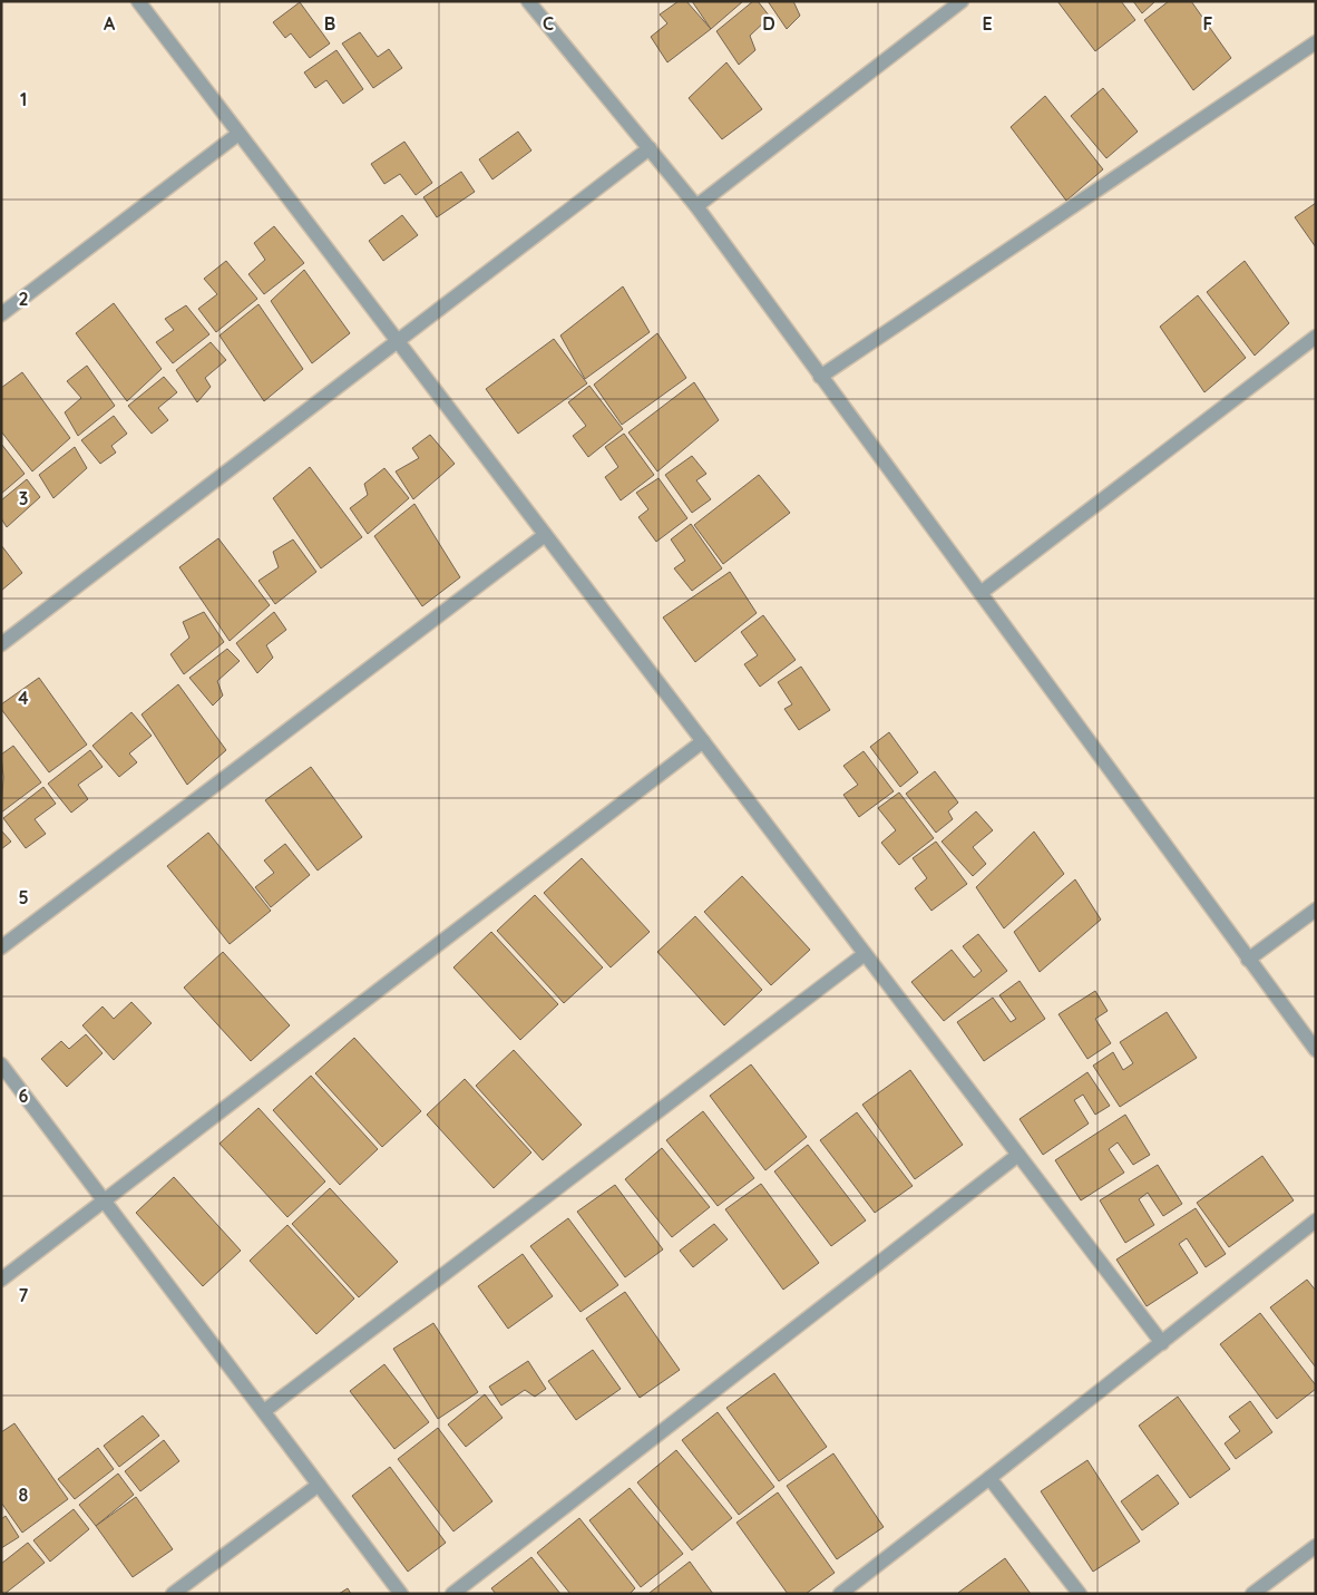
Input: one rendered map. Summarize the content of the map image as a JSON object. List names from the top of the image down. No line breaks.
{"grid":{"columns":["A","B","C","D","E","F"],"rows":["1","2","3","4","5","6","7","8"]}}
